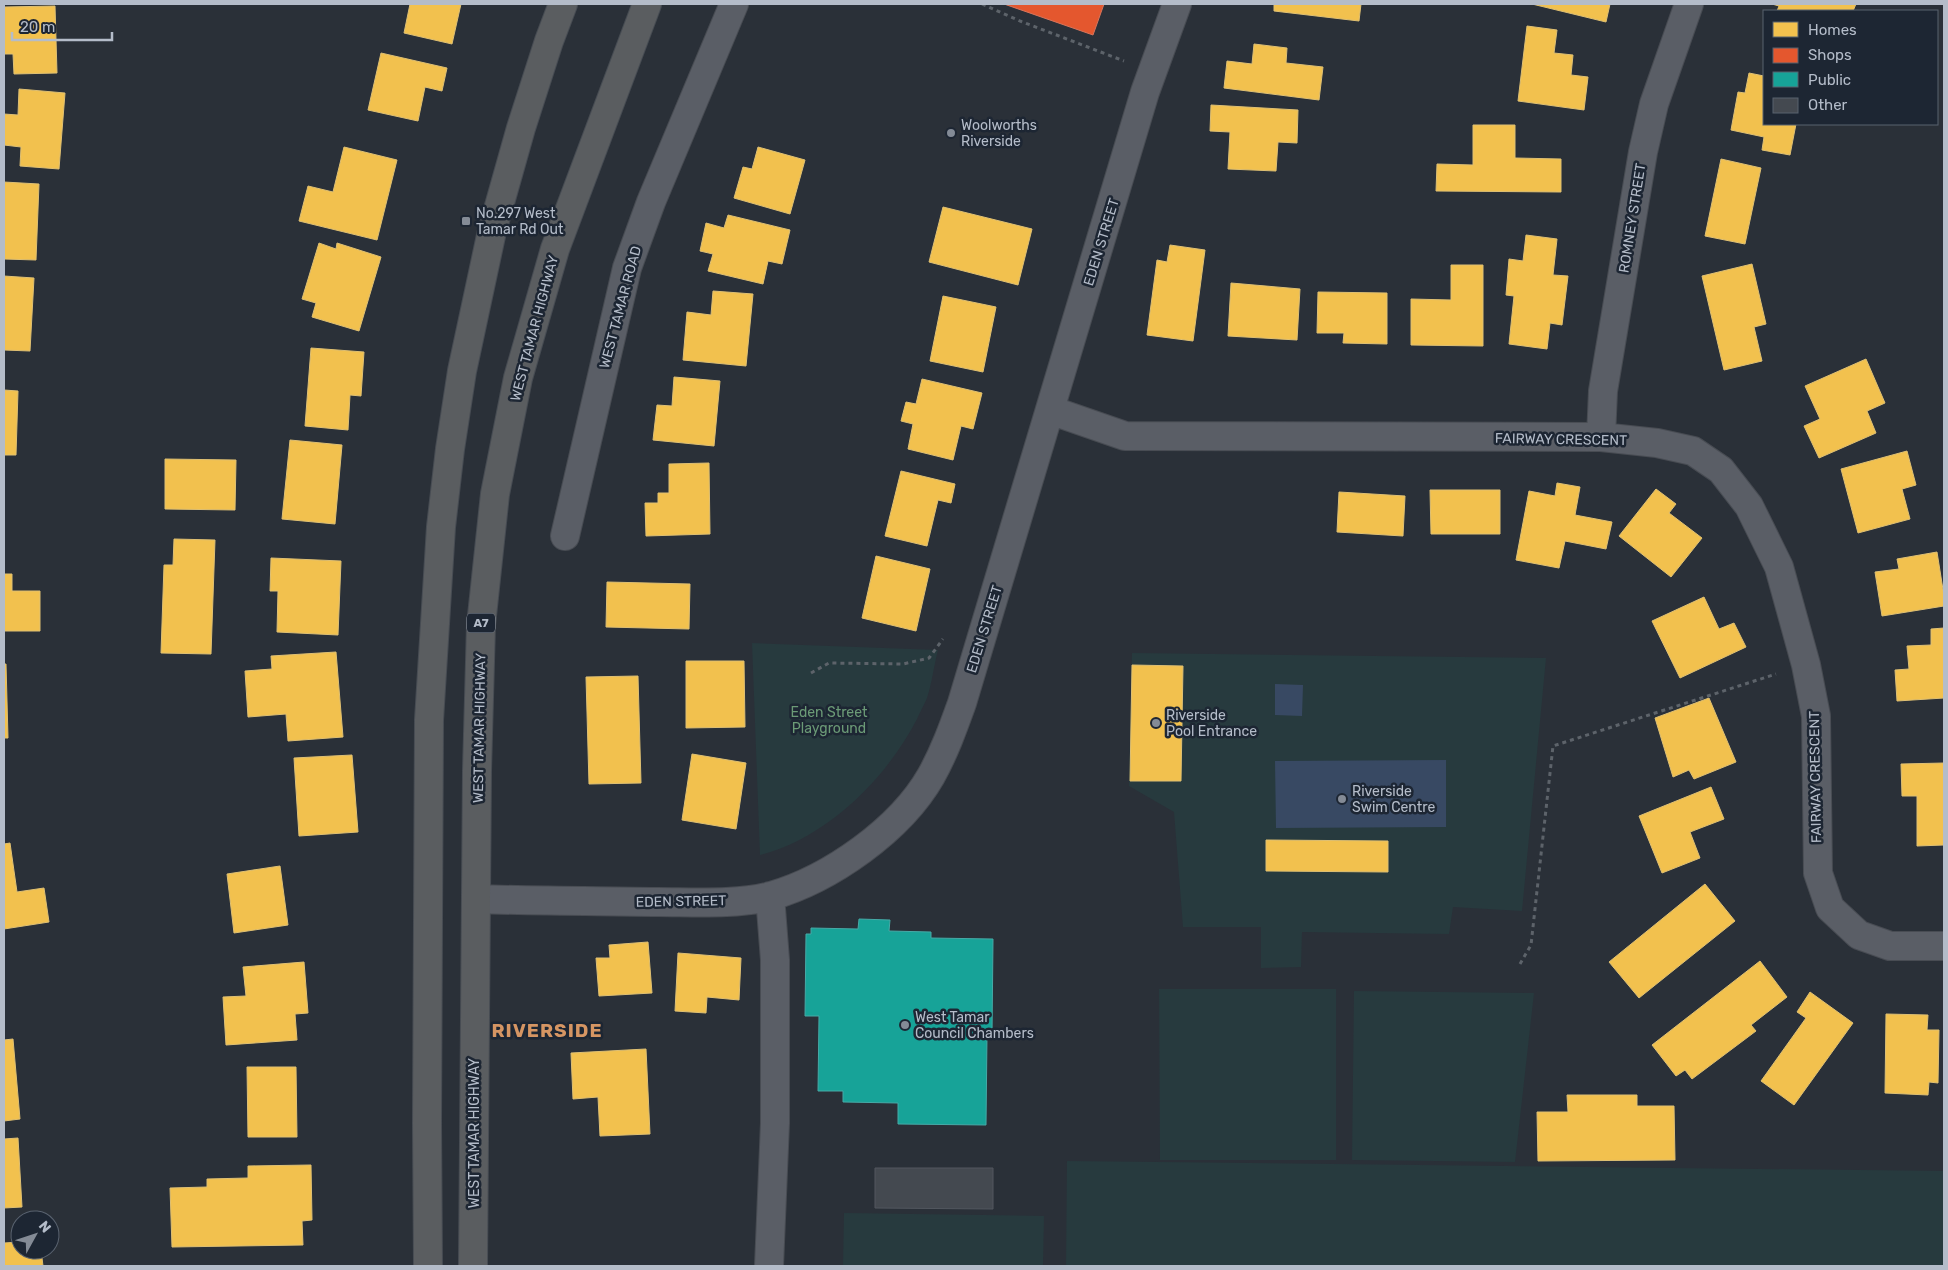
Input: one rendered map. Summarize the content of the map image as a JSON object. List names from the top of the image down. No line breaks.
{"streets":{"highway":["WEST TAMAR HIGHWAY","A7"],"street":["ROMNEY STREET","EDEN STREET","WEST TAMAR ROAD","FAIRWAY CRESCENT"]},"crossings":[["ROMNEY STREET","FAIRWAY CRESCENT"],["EDEN STREET","WEST TAMAR HIGHWAY"],["EDEN STREET","FAIRWAY CRESCENT"]],"districts":["RIVERSIDE"],"parks":["Eden Street Playground"],"places":{"other":["Woolworths Riverside","Riverside Pool Entrance","Riverside Swim Centre","West Tamar Council Chambers"],"transit":["No.297 West Tamar Rd Out"]},"legend":["Homes","Shops","Public","Other"],"scale_bar":"20 m","north":"top right"}
